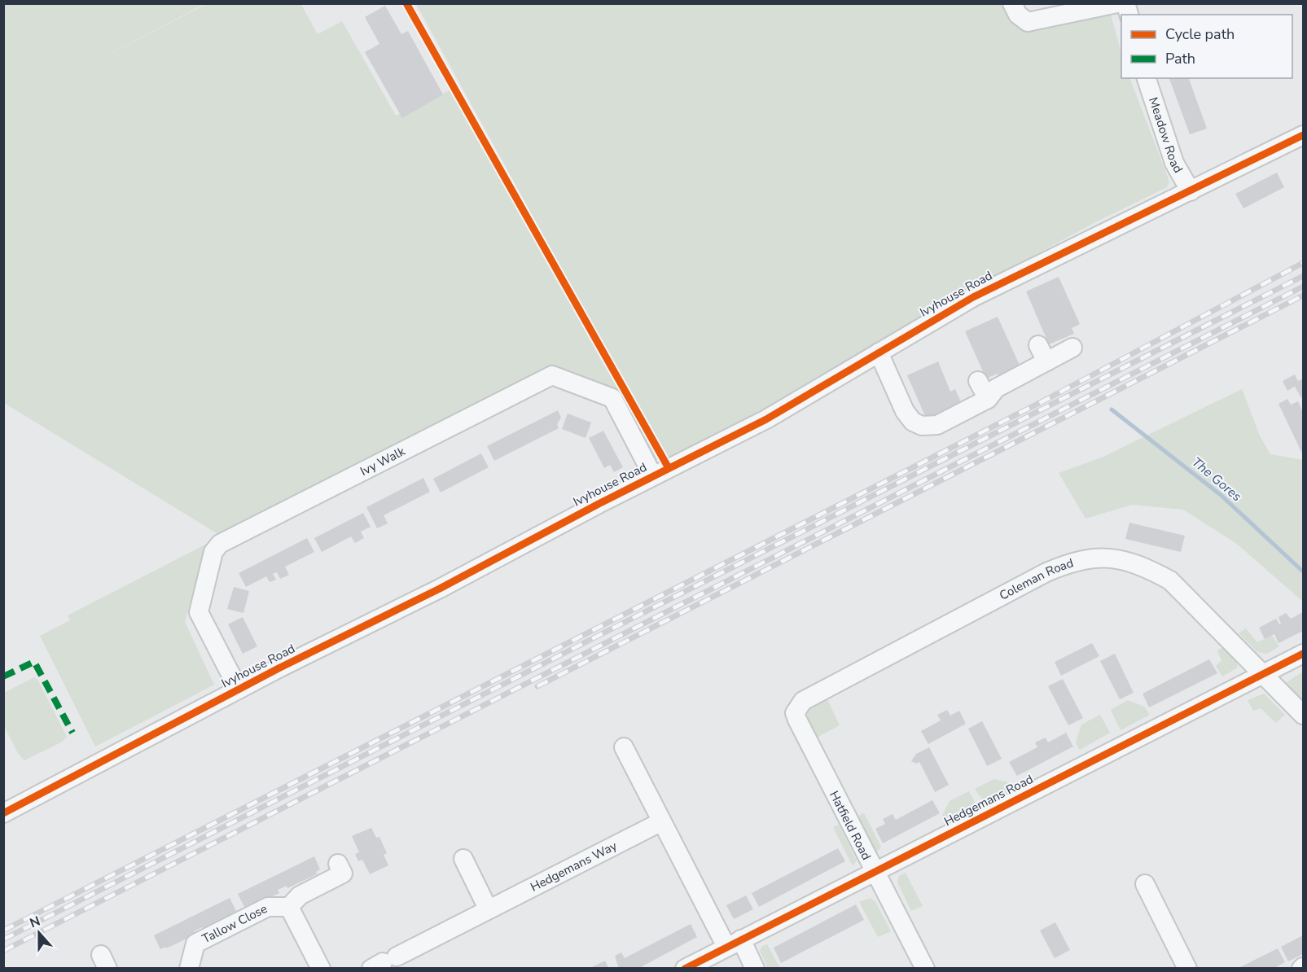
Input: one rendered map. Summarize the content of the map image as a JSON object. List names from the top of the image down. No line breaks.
{"streets":{"street":["Meadow Road","Ivyhouse Road","Ivy Walk","Coleman Road","Hedgemans Road","Hatfield Road","Hedgemans Way","Tallow Close"]},"crossings":[["Meadow Road","Ivyhouse Road"],["Ivyhouse Road","Ivy Walk"],["Coleman Road","Hedgemans Road"],["Coleman Road","Hatfield Road"],["Hedgemans Road","Hatfield Road"]],"water":["The Gores"],"legend":["Cycle path","Path"],"north":"top"}
